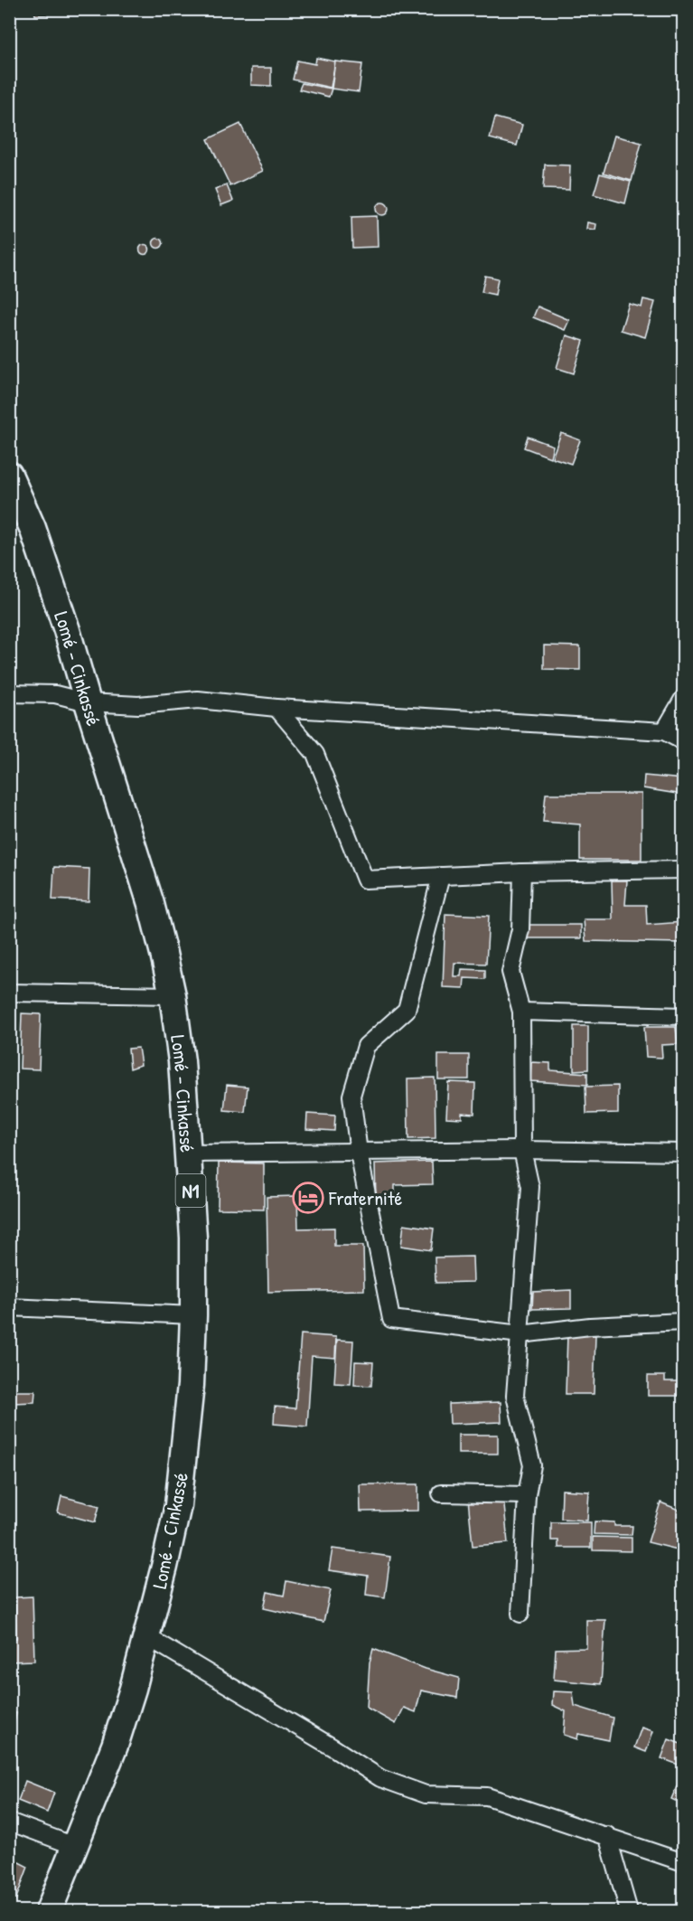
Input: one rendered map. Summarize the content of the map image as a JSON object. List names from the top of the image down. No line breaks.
{"streets":{"highway":["Lomé - Cinkassé","N1"]},"places":{"hotel":["Fraternité"]}}
